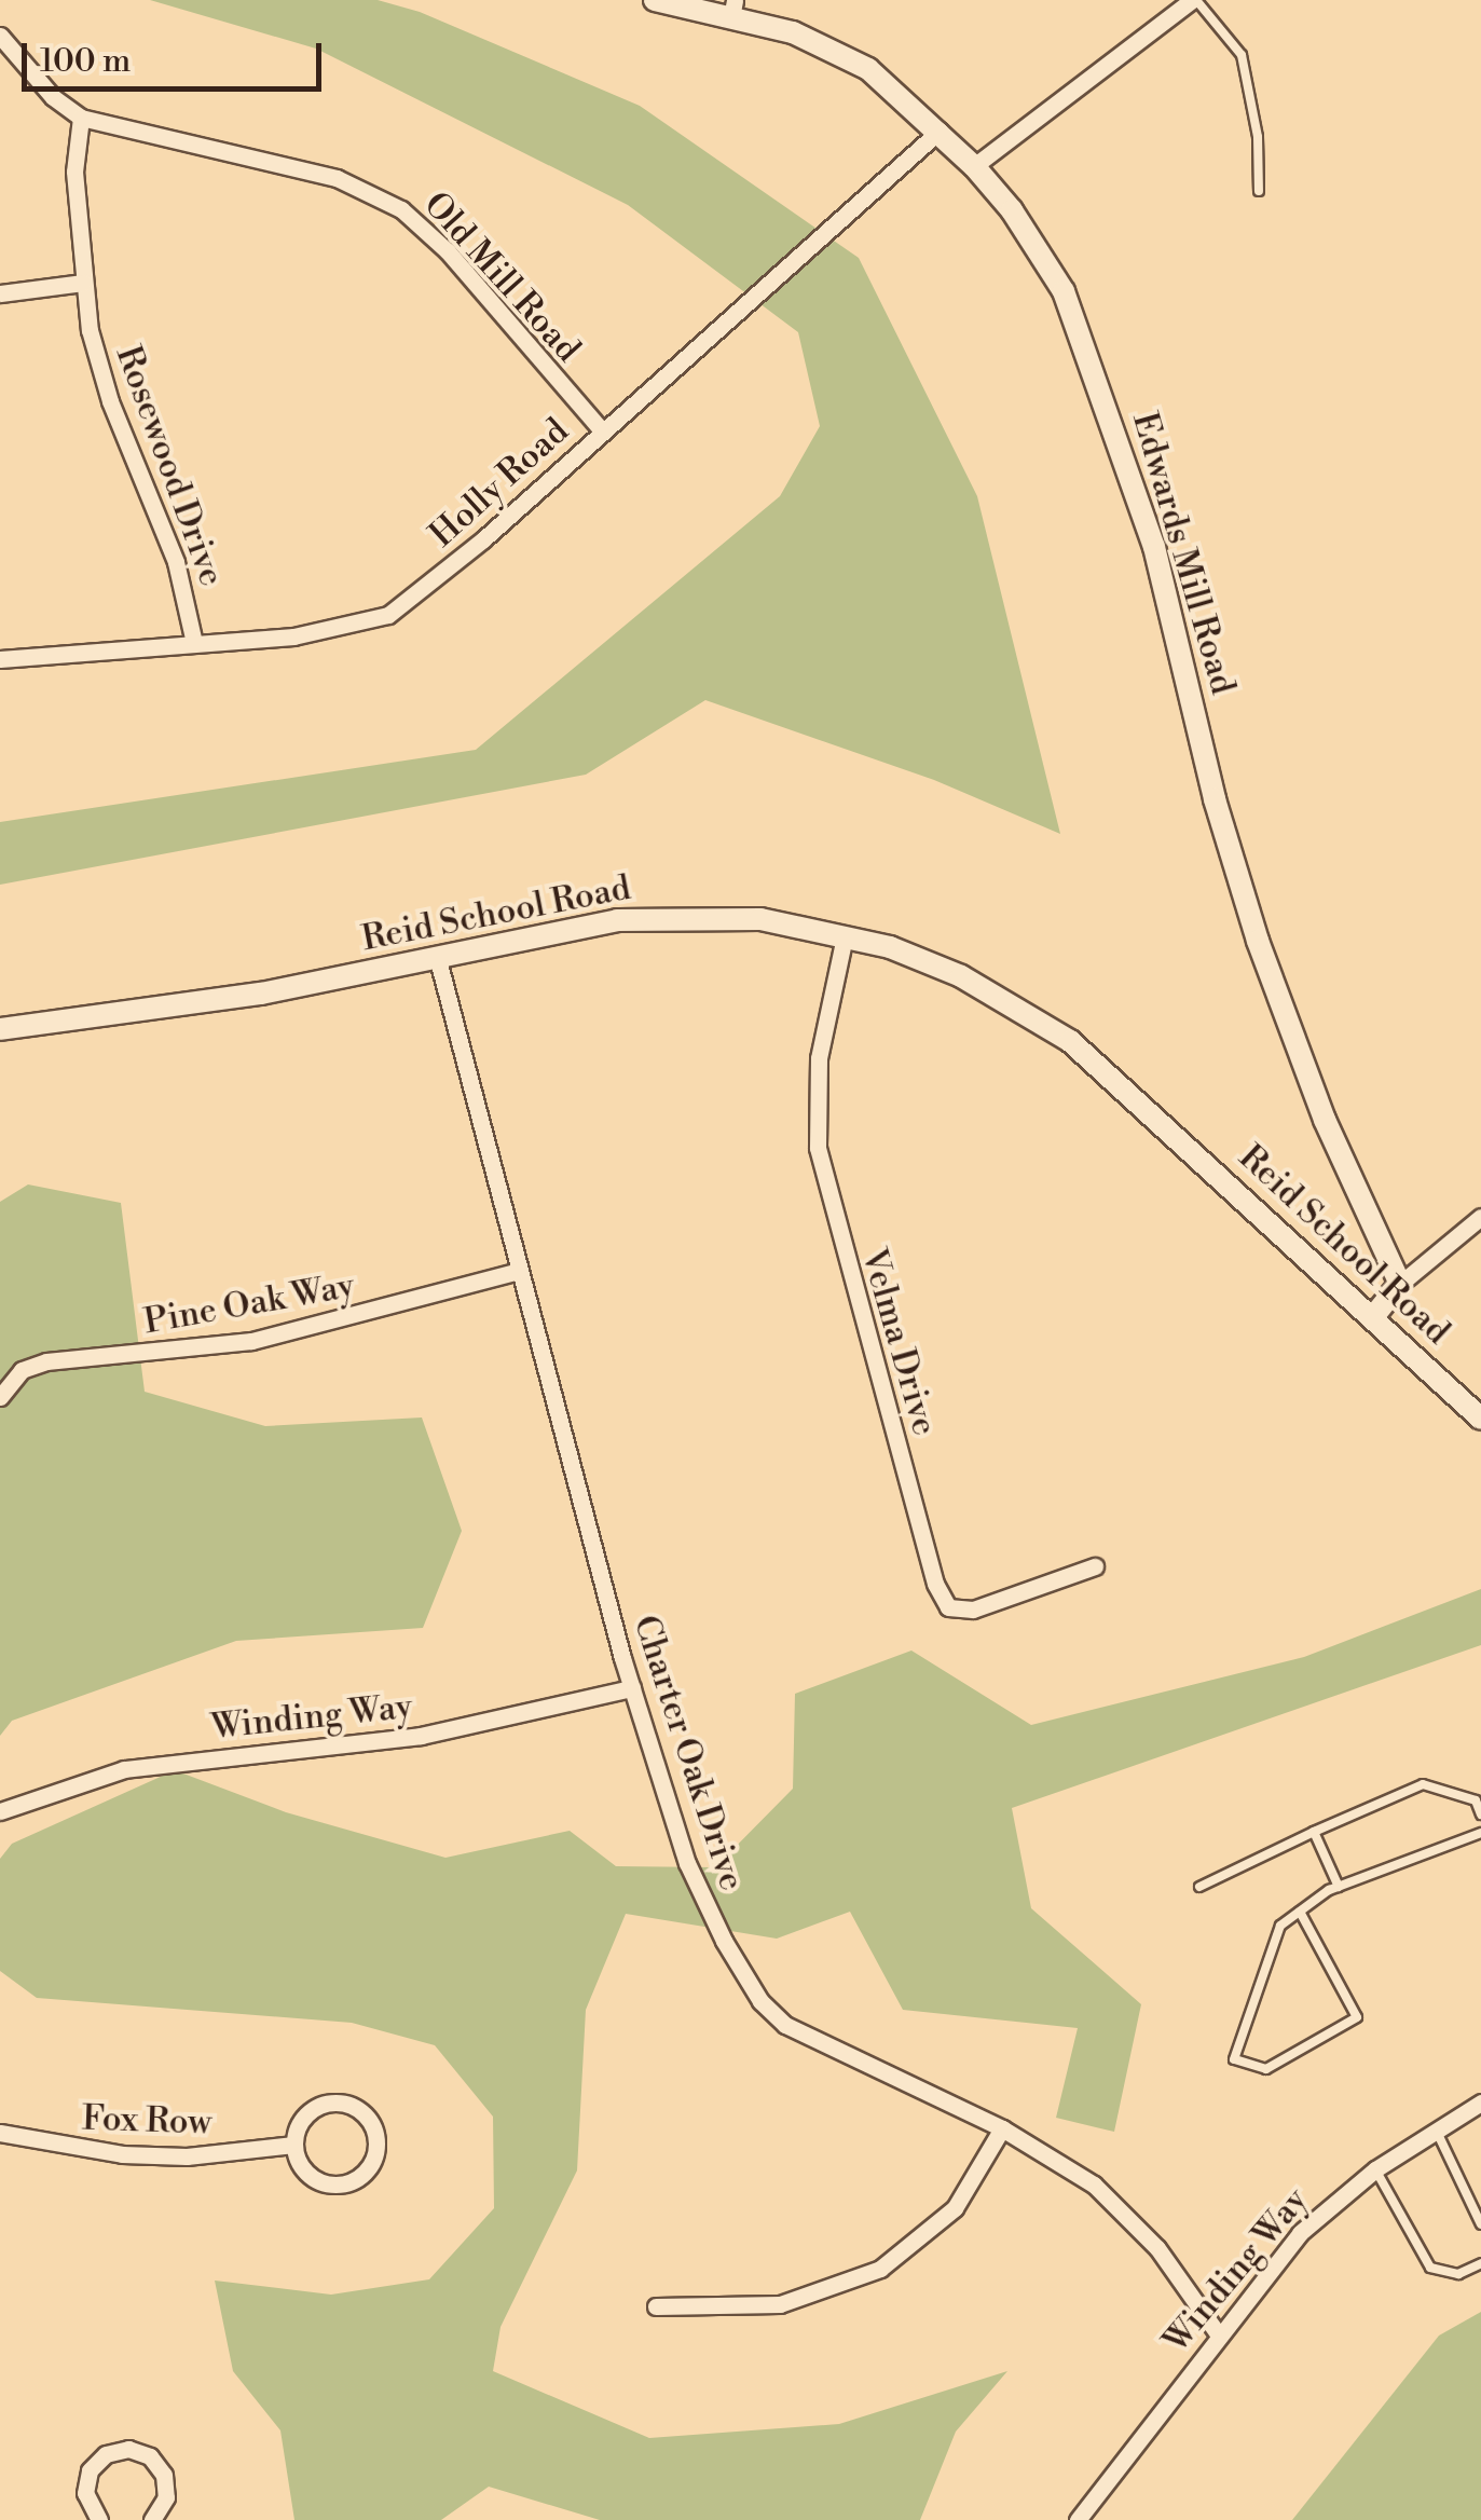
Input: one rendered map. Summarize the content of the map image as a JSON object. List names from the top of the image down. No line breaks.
{"streets":{"street":["Old Mill Road","Rosewood Drive","Holly Road","Edwards Mill Road","Reid School Road","Pine Oak Way","Velma Drive","Winding Way","Charter Oak Drive","Fox Row"]},"crossings":[["Old Mill Road","Rosewood Drive"],["Old Mill Road","Holly Road"],["Rosewood Drive","Holly Road"],["Holly Road","Edwards Mill Road"],["Reid School Road","Velma Drive"],["Reid School Road","Charter Oak Drive"],["Pine Oak Way","Charter Oak Drive"],["Winding Way","Charter Oak Drive"]],"scale_bar":"100 m"}
